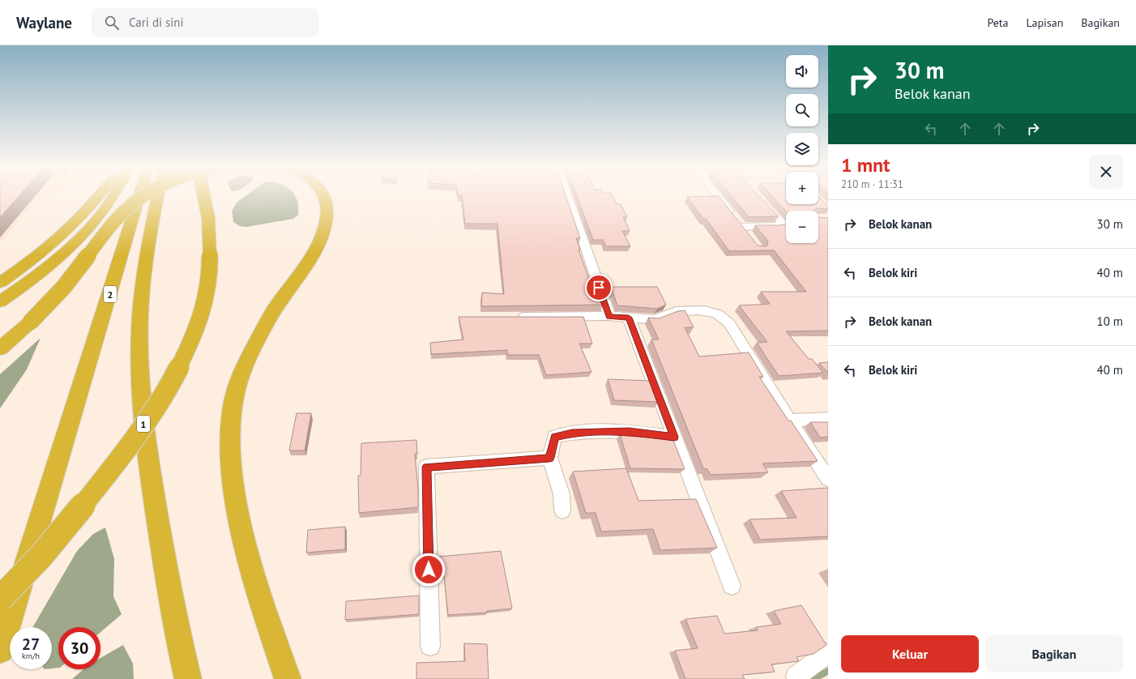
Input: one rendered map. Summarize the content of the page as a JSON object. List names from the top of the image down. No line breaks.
{"streets":{"highway":["2","1"]},"page":{"header":"Waylane","search":"Cari di sini","nav":["Peta","Lapisan","Bagikan"],"turn":["30 m","Belok kanan"],"map_buttons":["+","−"],"heading":["1 mnt","210 m · 11:31"],"list":[{"name":"Belok kanan","value":"30 m"},{"name":"Belok kiri","value":"40 m"},{"name":"Belok kanan","value":"10 m"},{"name":"Belok kiri","value":"40 m"}],"speed":"27 km/h","limit":"30","buttons":["Keluar","Bagikan"]}}
